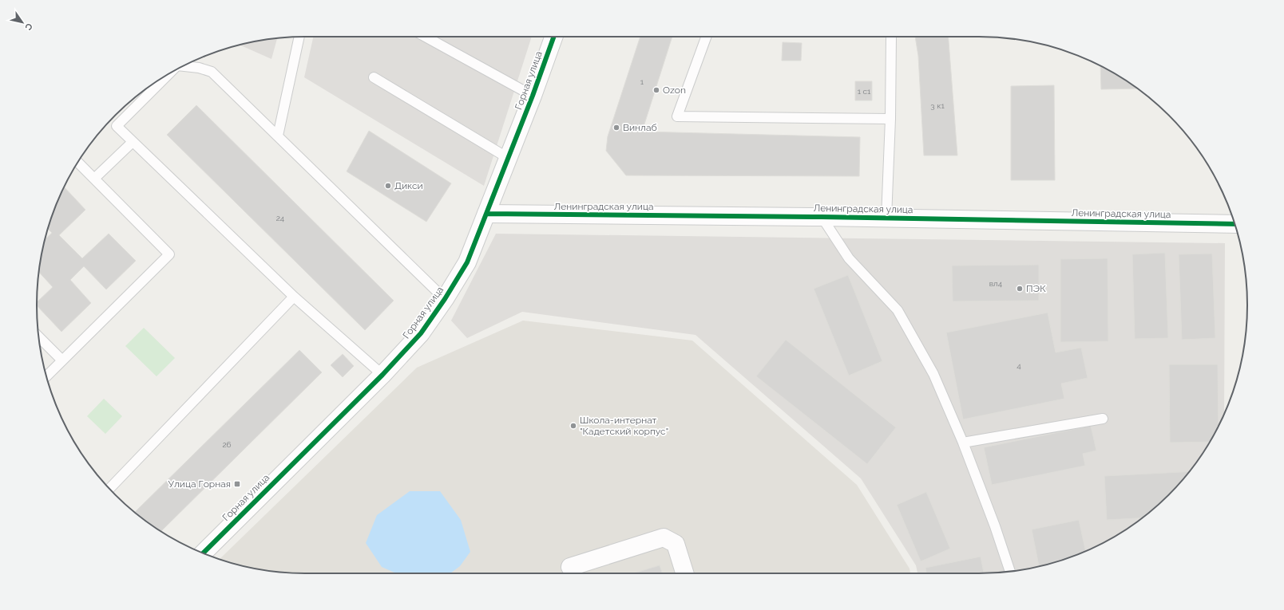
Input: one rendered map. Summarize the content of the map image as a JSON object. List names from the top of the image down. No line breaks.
{"streets":{"street":["Горная улица","Ленинградская улица"]},"crossings":[["Горная улица","Ленинградская улица"]],"places":{"other":["Ozon","Винлаб","Дикси","ПЭК","Школа-интернат \"Кадетский корпус\""],"transit":["Улица Горная"]},"house_numbers":["1","1 с1","3 к1","24","вл4","4","26"],"north":"bottom right"}
